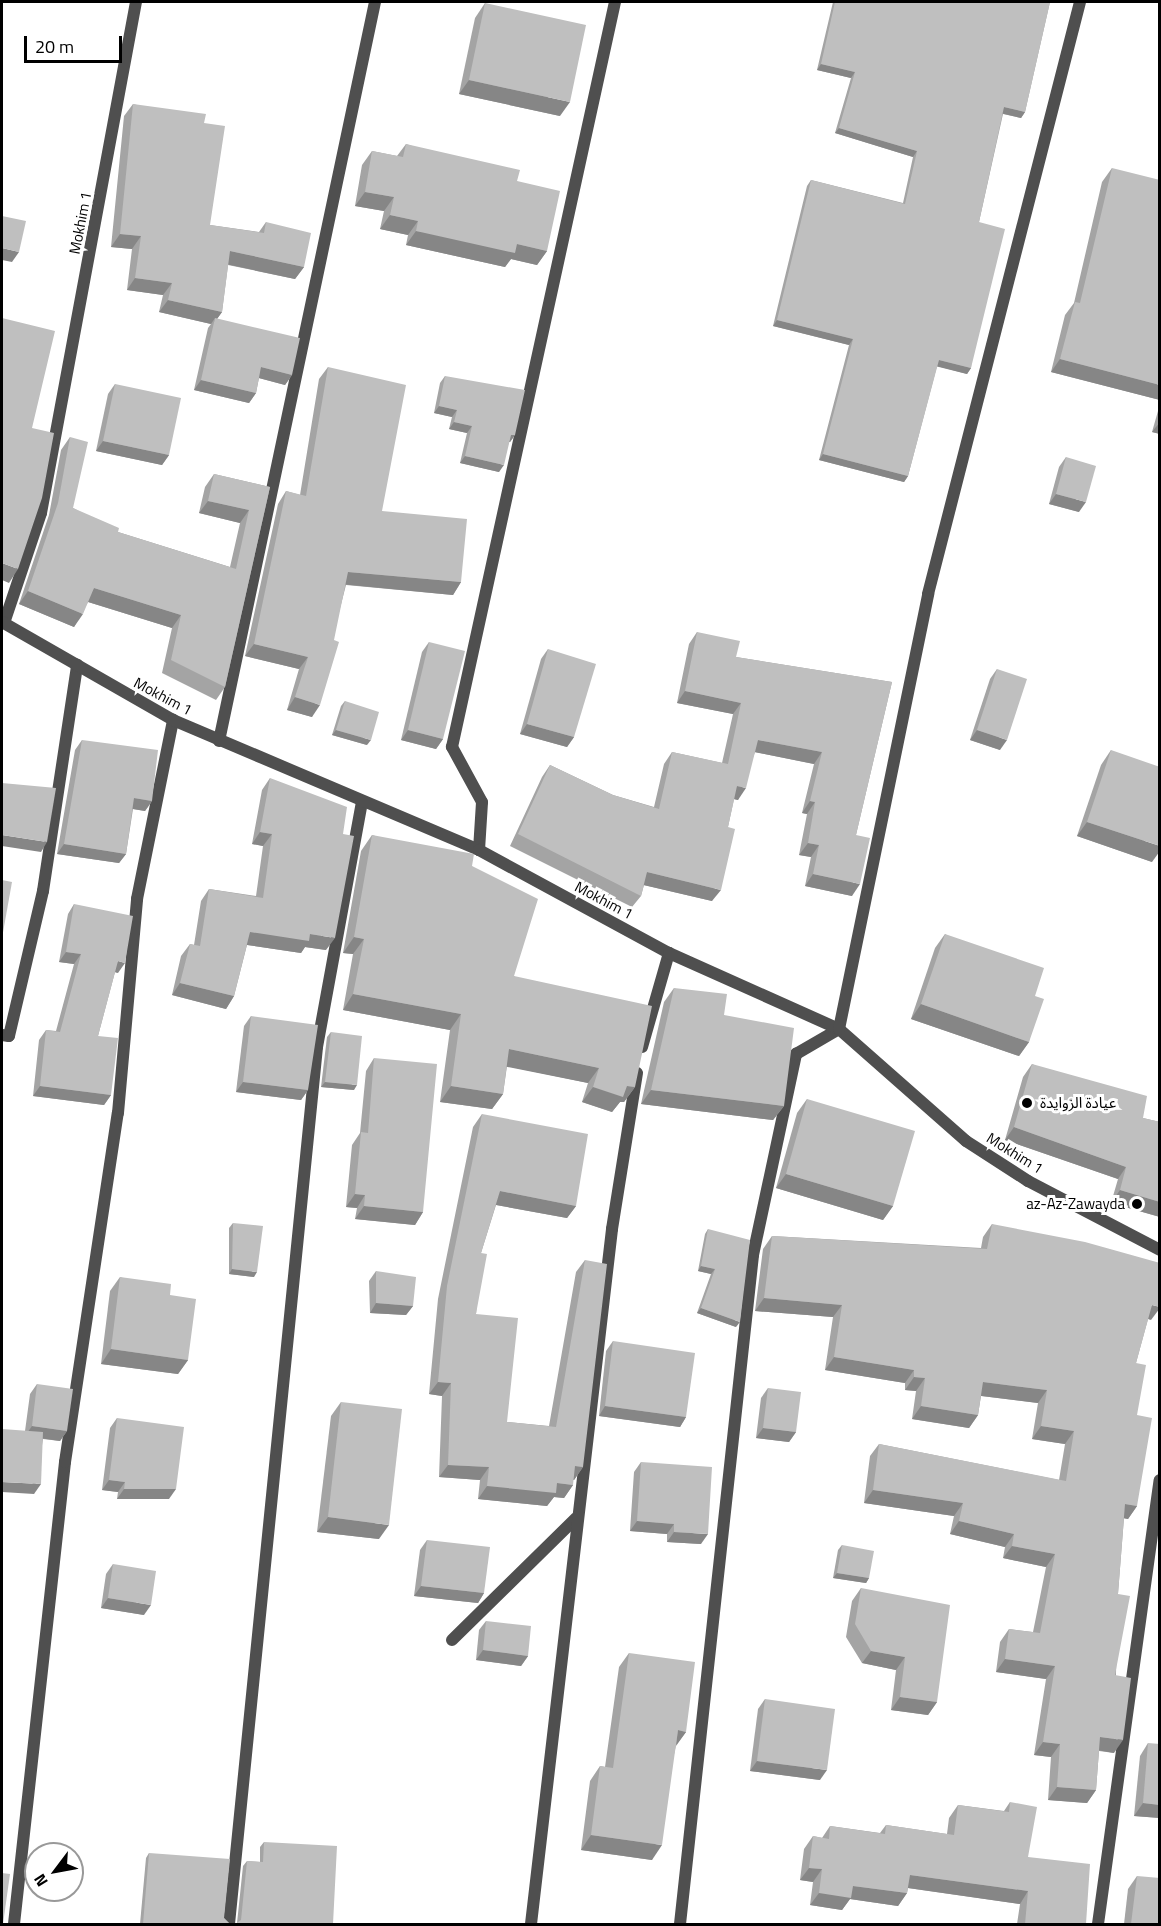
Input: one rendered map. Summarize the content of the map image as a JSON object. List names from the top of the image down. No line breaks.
{"streets":{"street":["Mokhim 1"]},"places":["عيادة الزوايدة","az-Az-Zawayda"],"scale_bar":"20 m","north":"bottom left"}
